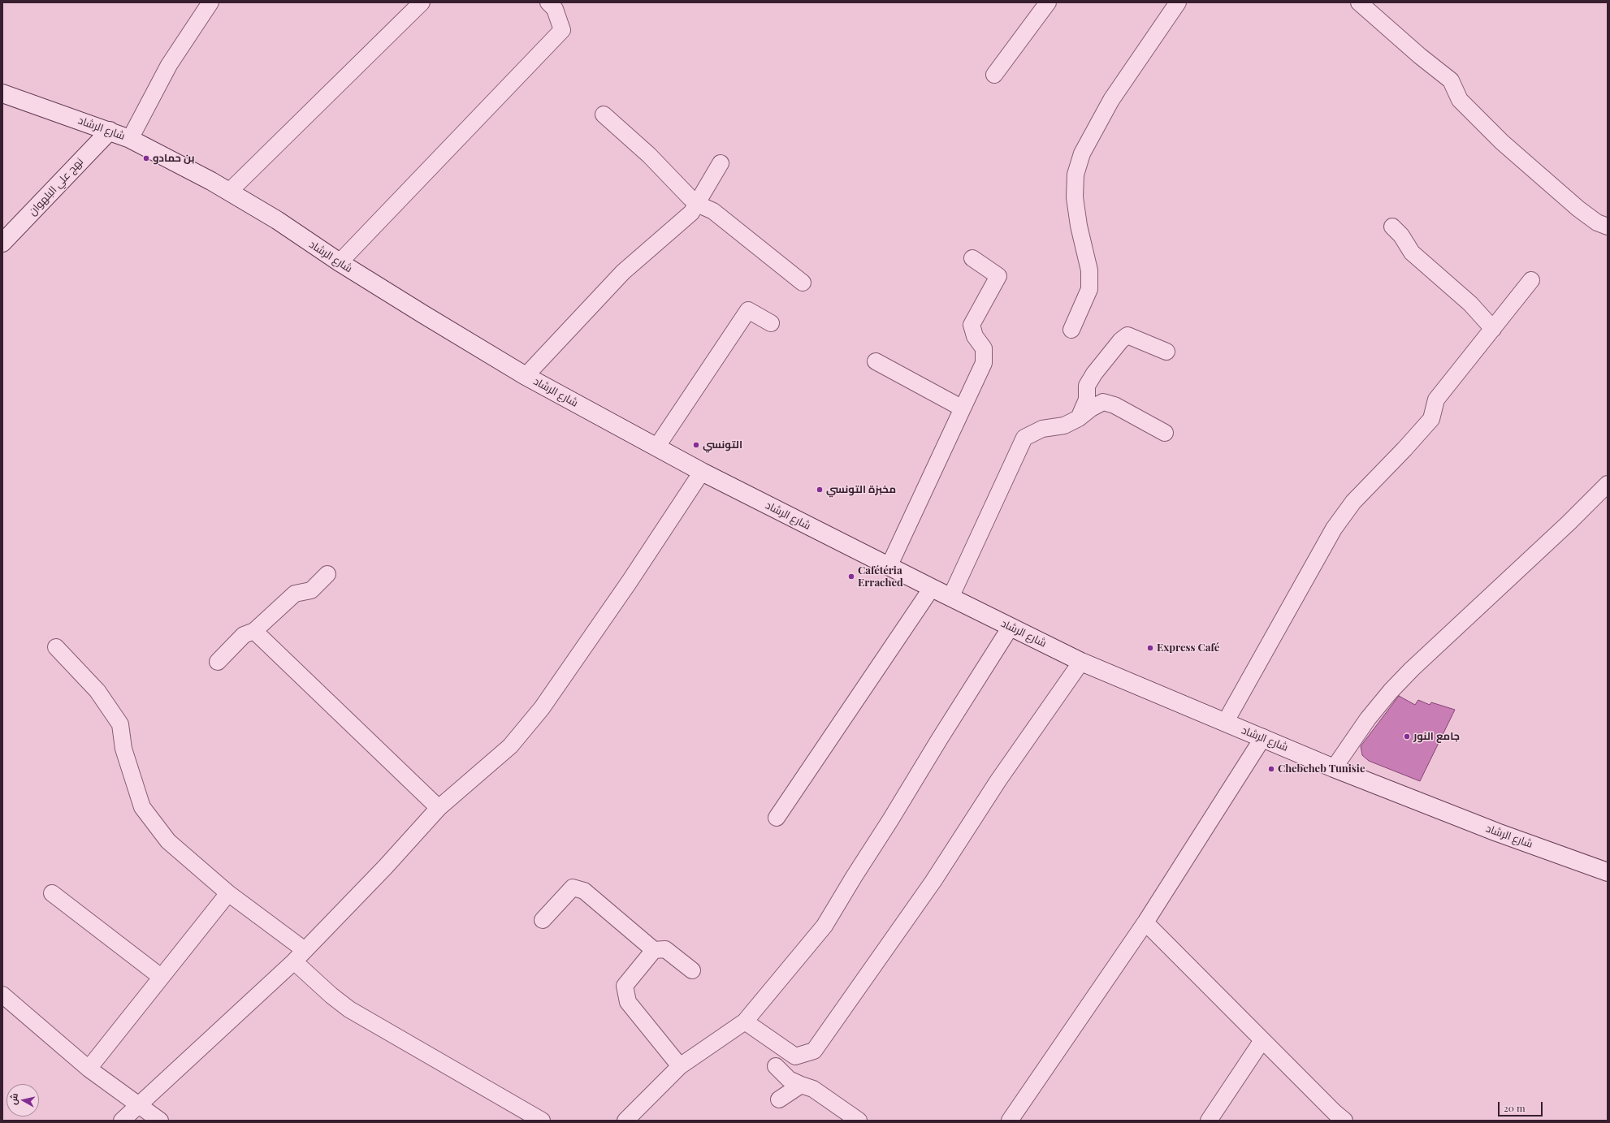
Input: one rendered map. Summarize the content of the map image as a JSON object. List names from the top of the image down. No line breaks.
{"streets":{"street":["شارع الرشاد","نهج علي البلهوان"]},"crossings":[["شارع الرشاد","نهج علي البلهوان"]],"places":["بن حمادو","التونسي","مخبزة التونسي","Cafétéria Errached","Express Café","جامع النور","Chebcheb Tunisie"],"scale_bar":"20 m","north":"left"}
